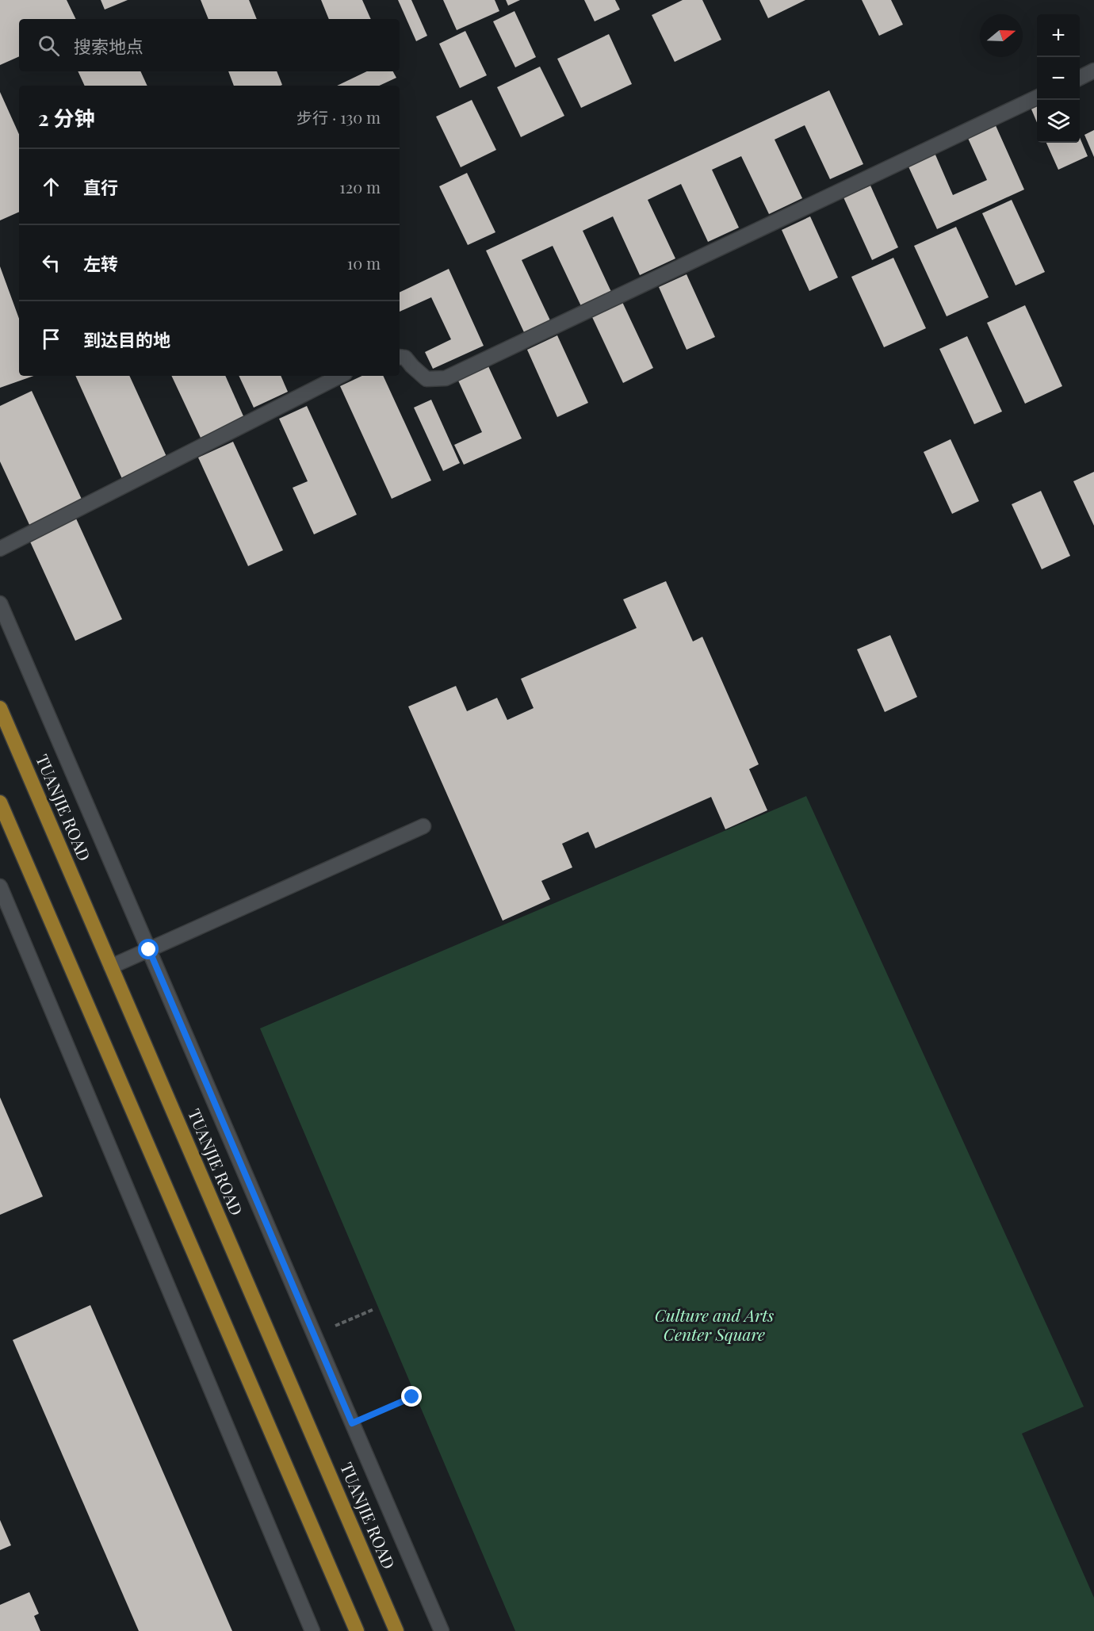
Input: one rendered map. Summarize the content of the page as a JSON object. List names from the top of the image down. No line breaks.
{"streets":{"main road":["TUANJIE ROAD"]},"parks":["Culture and Arts Center Square"],"north":"right","page":{"map_buttons":["+","−"],"search":"搜索地点","heading":["2 分钟","步行 · 130 m"],"list":[["直行","120 m"],["左转","10 m"],"到达目的地"]}}
